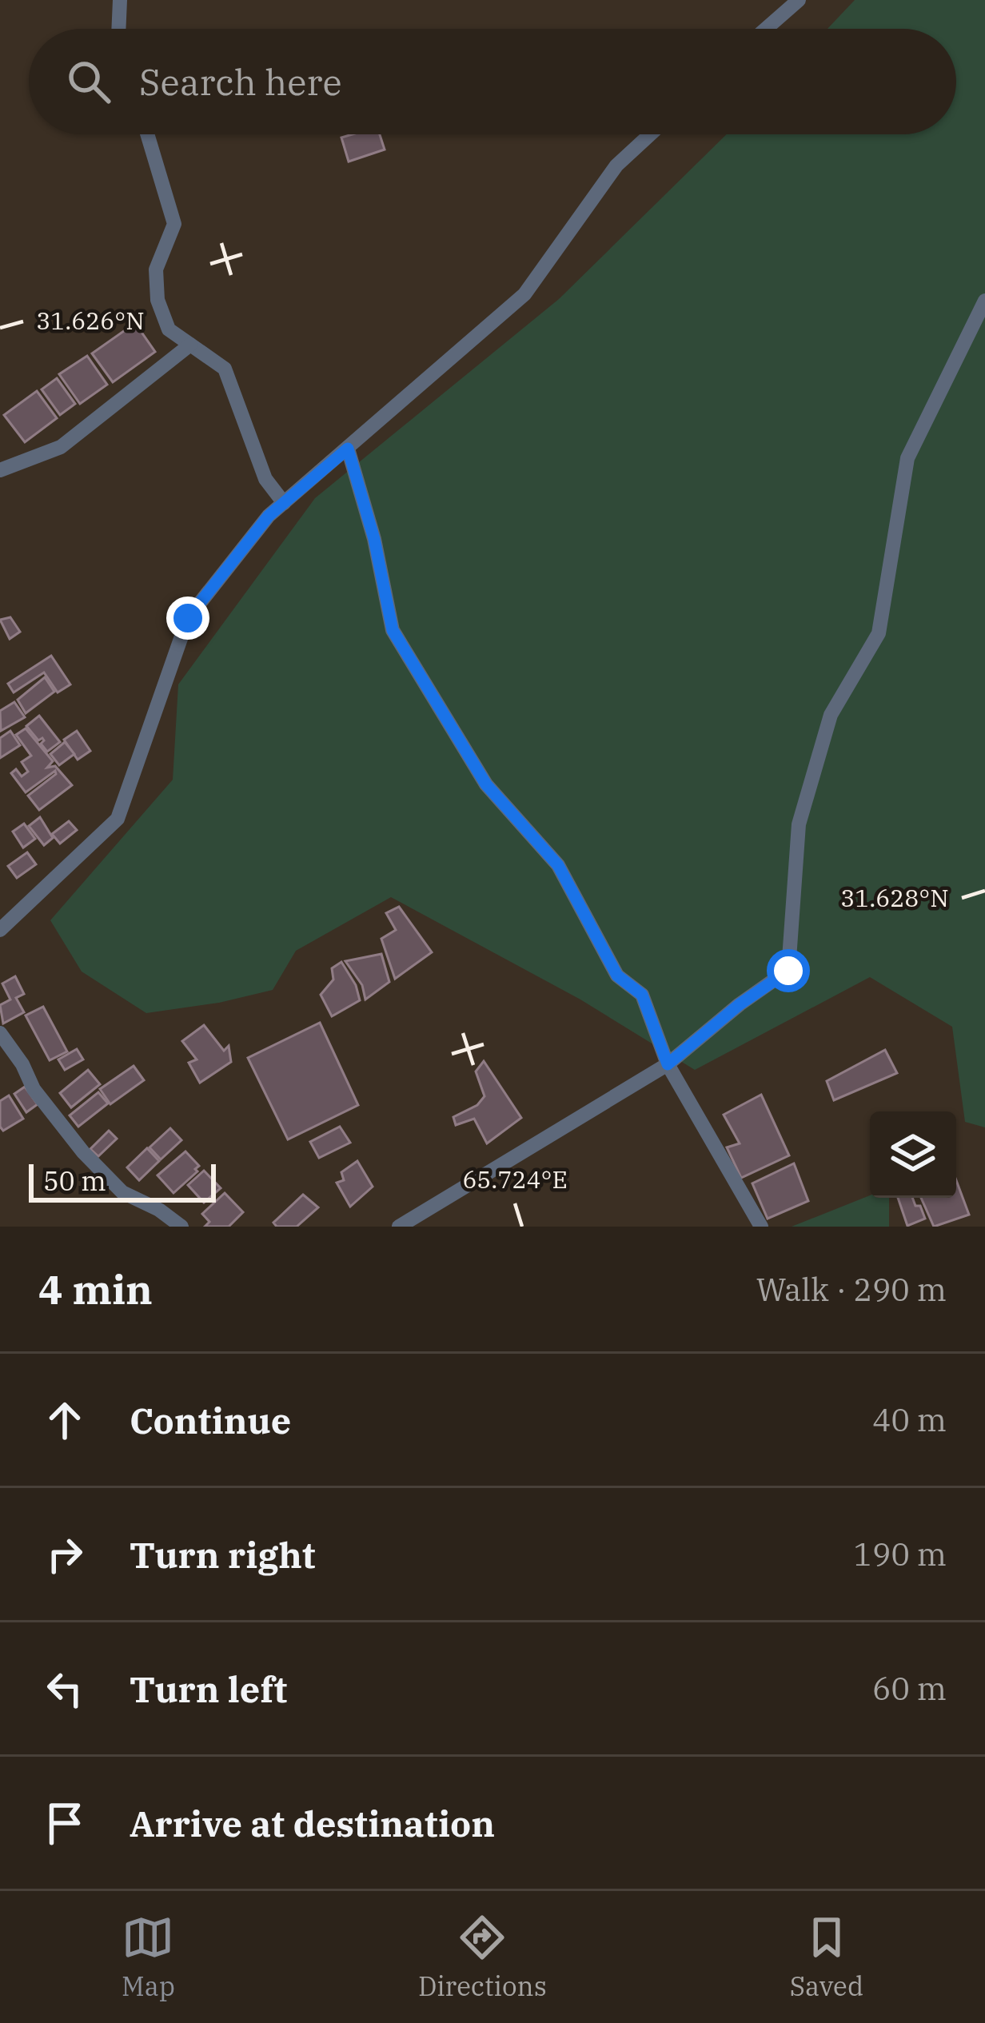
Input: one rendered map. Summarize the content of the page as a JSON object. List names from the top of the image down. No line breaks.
{"scale_bar":"50 m","page":{"search":"Search here","scale":"50 m","heading":["4 min","Walk · 290 m"],"list":[["Continue","40 m"],["Turn right","190 m"],["Turn left","60 m"],"Arrive at destination"],"nav":["Map","Directions","Saved"]},"coordinates":["31.626°N","31.628°N","65.724°E"]}
